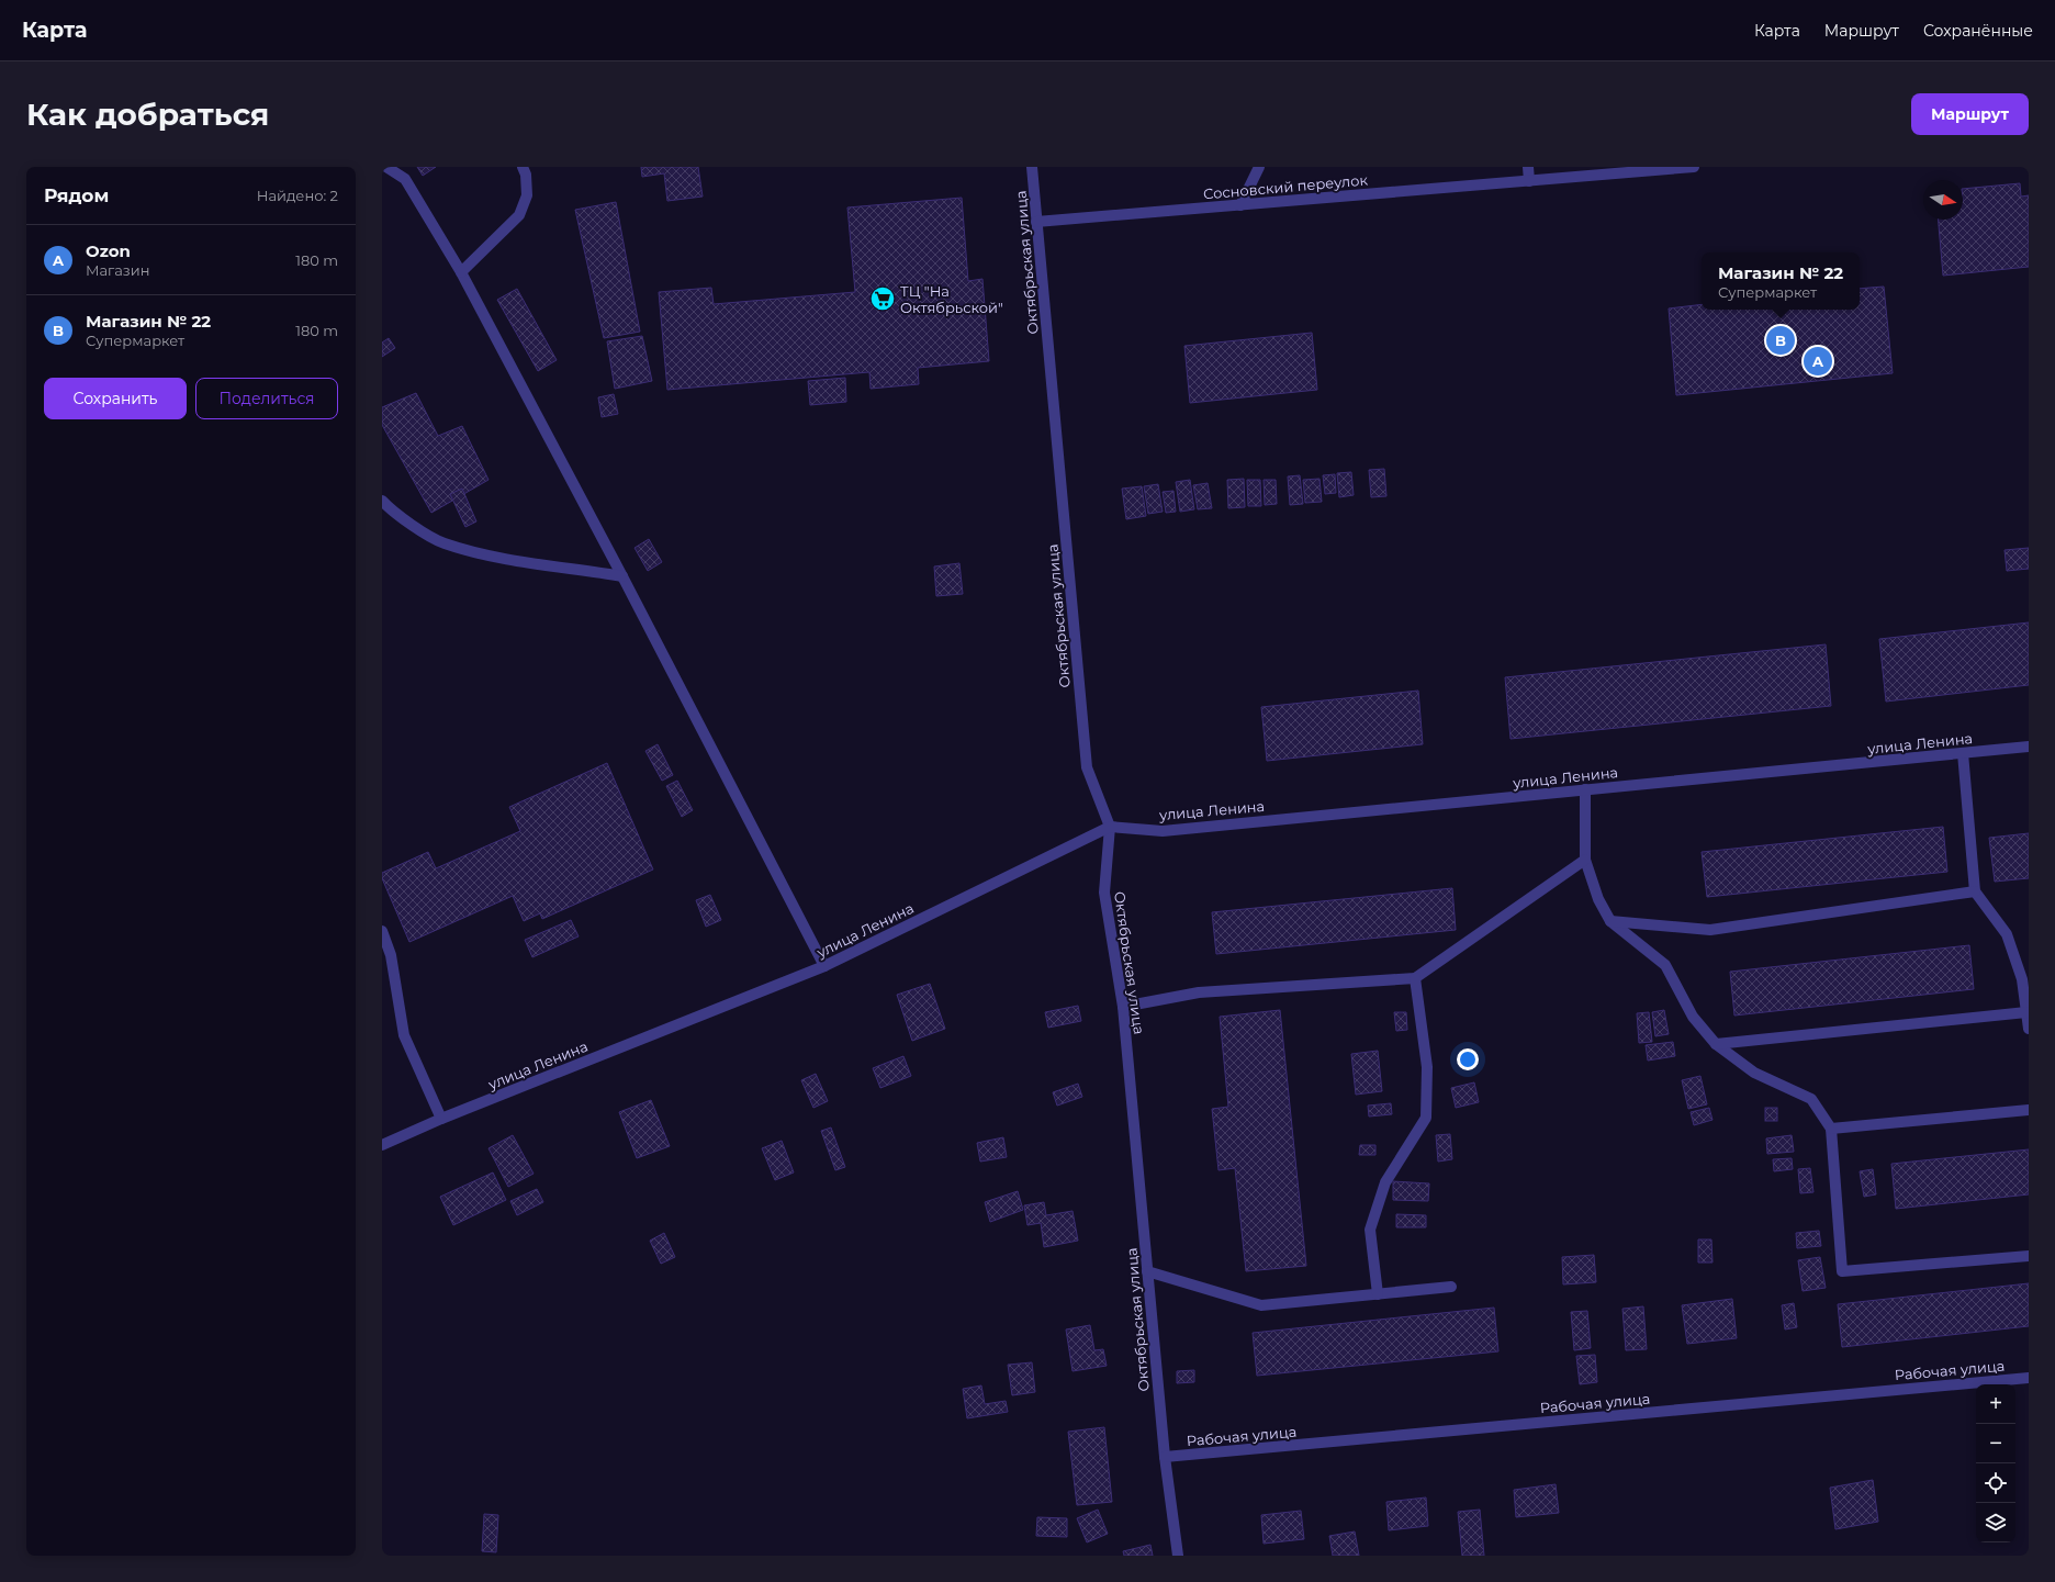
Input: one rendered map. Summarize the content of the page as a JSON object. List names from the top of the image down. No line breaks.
{"streets":{"street":["Сосновский переулок","Октябрьская улица","улица Ленина","Рабочая улица"]},"crossings":[["Сосновский переулок","Октябрьская улица"],["Октябрьская улица","улица Ленина"],["Октябрьская улица","Рабочая улица"]],"places":{"supermarket":["ТЦ \"На Октябрьской\""]},"north":"right","page":{"header":"Карта","nav":["Карта","Маршрут","Сохранённые"],"buttons":["Маршрут",["Сохранить","Поделиться"]],"title":"Как добраться","heading":["Рядом","Найдено: 2"],"list":[{"mark":"A","name":"Ozon","note":"Магазин","value":"180 m"},{"mark":"B","name":"Магазин № 22","note":"Супермаркет","value":"180 m"}],"popup":["Магазин № 22","Супермаркет"],"pins":["B","A"],"map_buttons":["+","−"]}}
